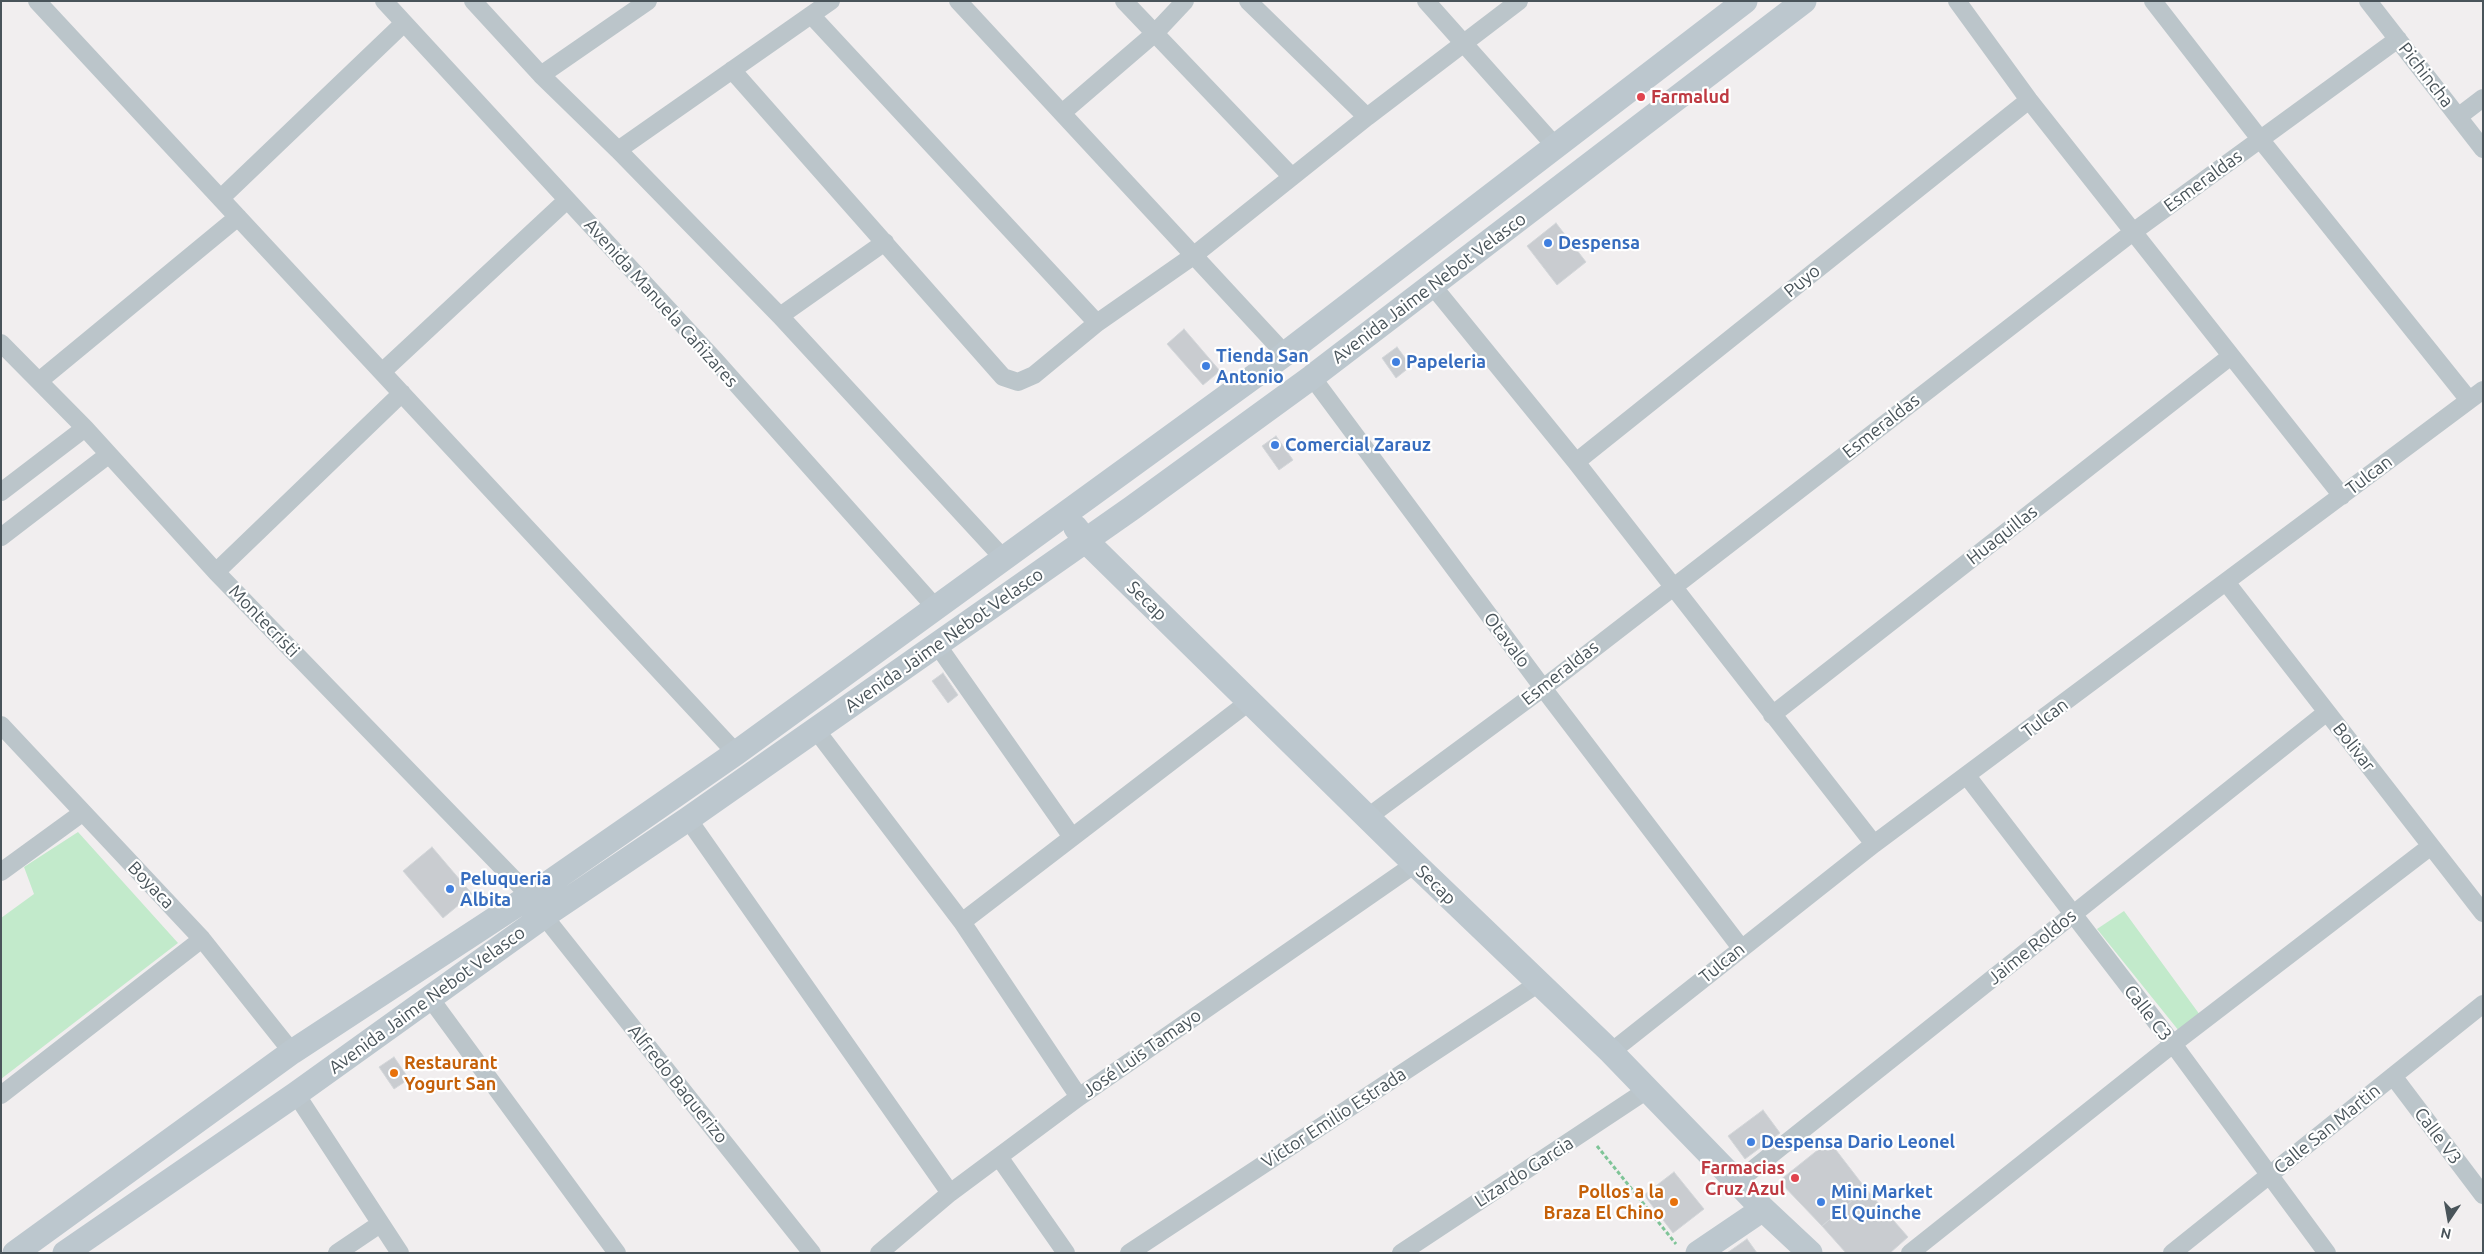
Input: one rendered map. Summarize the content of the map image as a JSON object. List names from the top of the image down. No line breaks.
{"streets":{"main road":["Avenida Jaime Nebot Velasco","Secap"],"street":["Pichincha","Esmeraldas","Puyo","Avenida Manuela Cañizares","Tulcan","Huaquillas","Montecristi","Otavalo","Bolivar","Boyaca","Jaime Roldos","Calle C3","José Luis Tamayo","Alfredo Baquerizo","Victor Emilio Estrada","Calle San Martin","Calle V3","Lizardo Garcia"]},"crossings":[["Pichincha","Esmeraldas"],["Esmeraldas","Secap"],["Esmeraldas","Otavalo"],["Avenida Jaime Nebot Velasco","Avenida Manuela Cañizares"],["Avenida Jaime Nebot Velasco","Secap"],["Avenida Jaime Nebot Velasco","Montecristi"],["Avenida Jaime Nebot Velasco","Otavalo"],["Avenida Jaime Nebot Velasco","Boyaca"],["Avenida Jaime Nebot Velasco","Alfredo Baquerizo"],["Tulcan","Secap"],["Tulcan","Otavalo"],["Tulcan","Bolivar"],["Tulcan","Calle C3"],["Secap","Jaime Roldos"],["Secap","José Luis Tamayo"],["Secap","Victor Emilio Estrada"],["Secap","Lizardo Garcia"],["Bolivar","Jaime Roldos"],["Jaime Roldos","Calle C3"],["Calle C3","Calle San Martin"],["Calle San Martin","Calle V3"]],"places":["Farmalud","Despensa","Papeleria","Tienda San Antonio","Comercial Zarauz","Peluqueria Albita","Restaurant Yogurt San","Despensa Dario Leonel","Farmacias Cruz Azul","Pollos a la Braza El Chino","Mini Market El Quinche"],"north":"bottom"}
